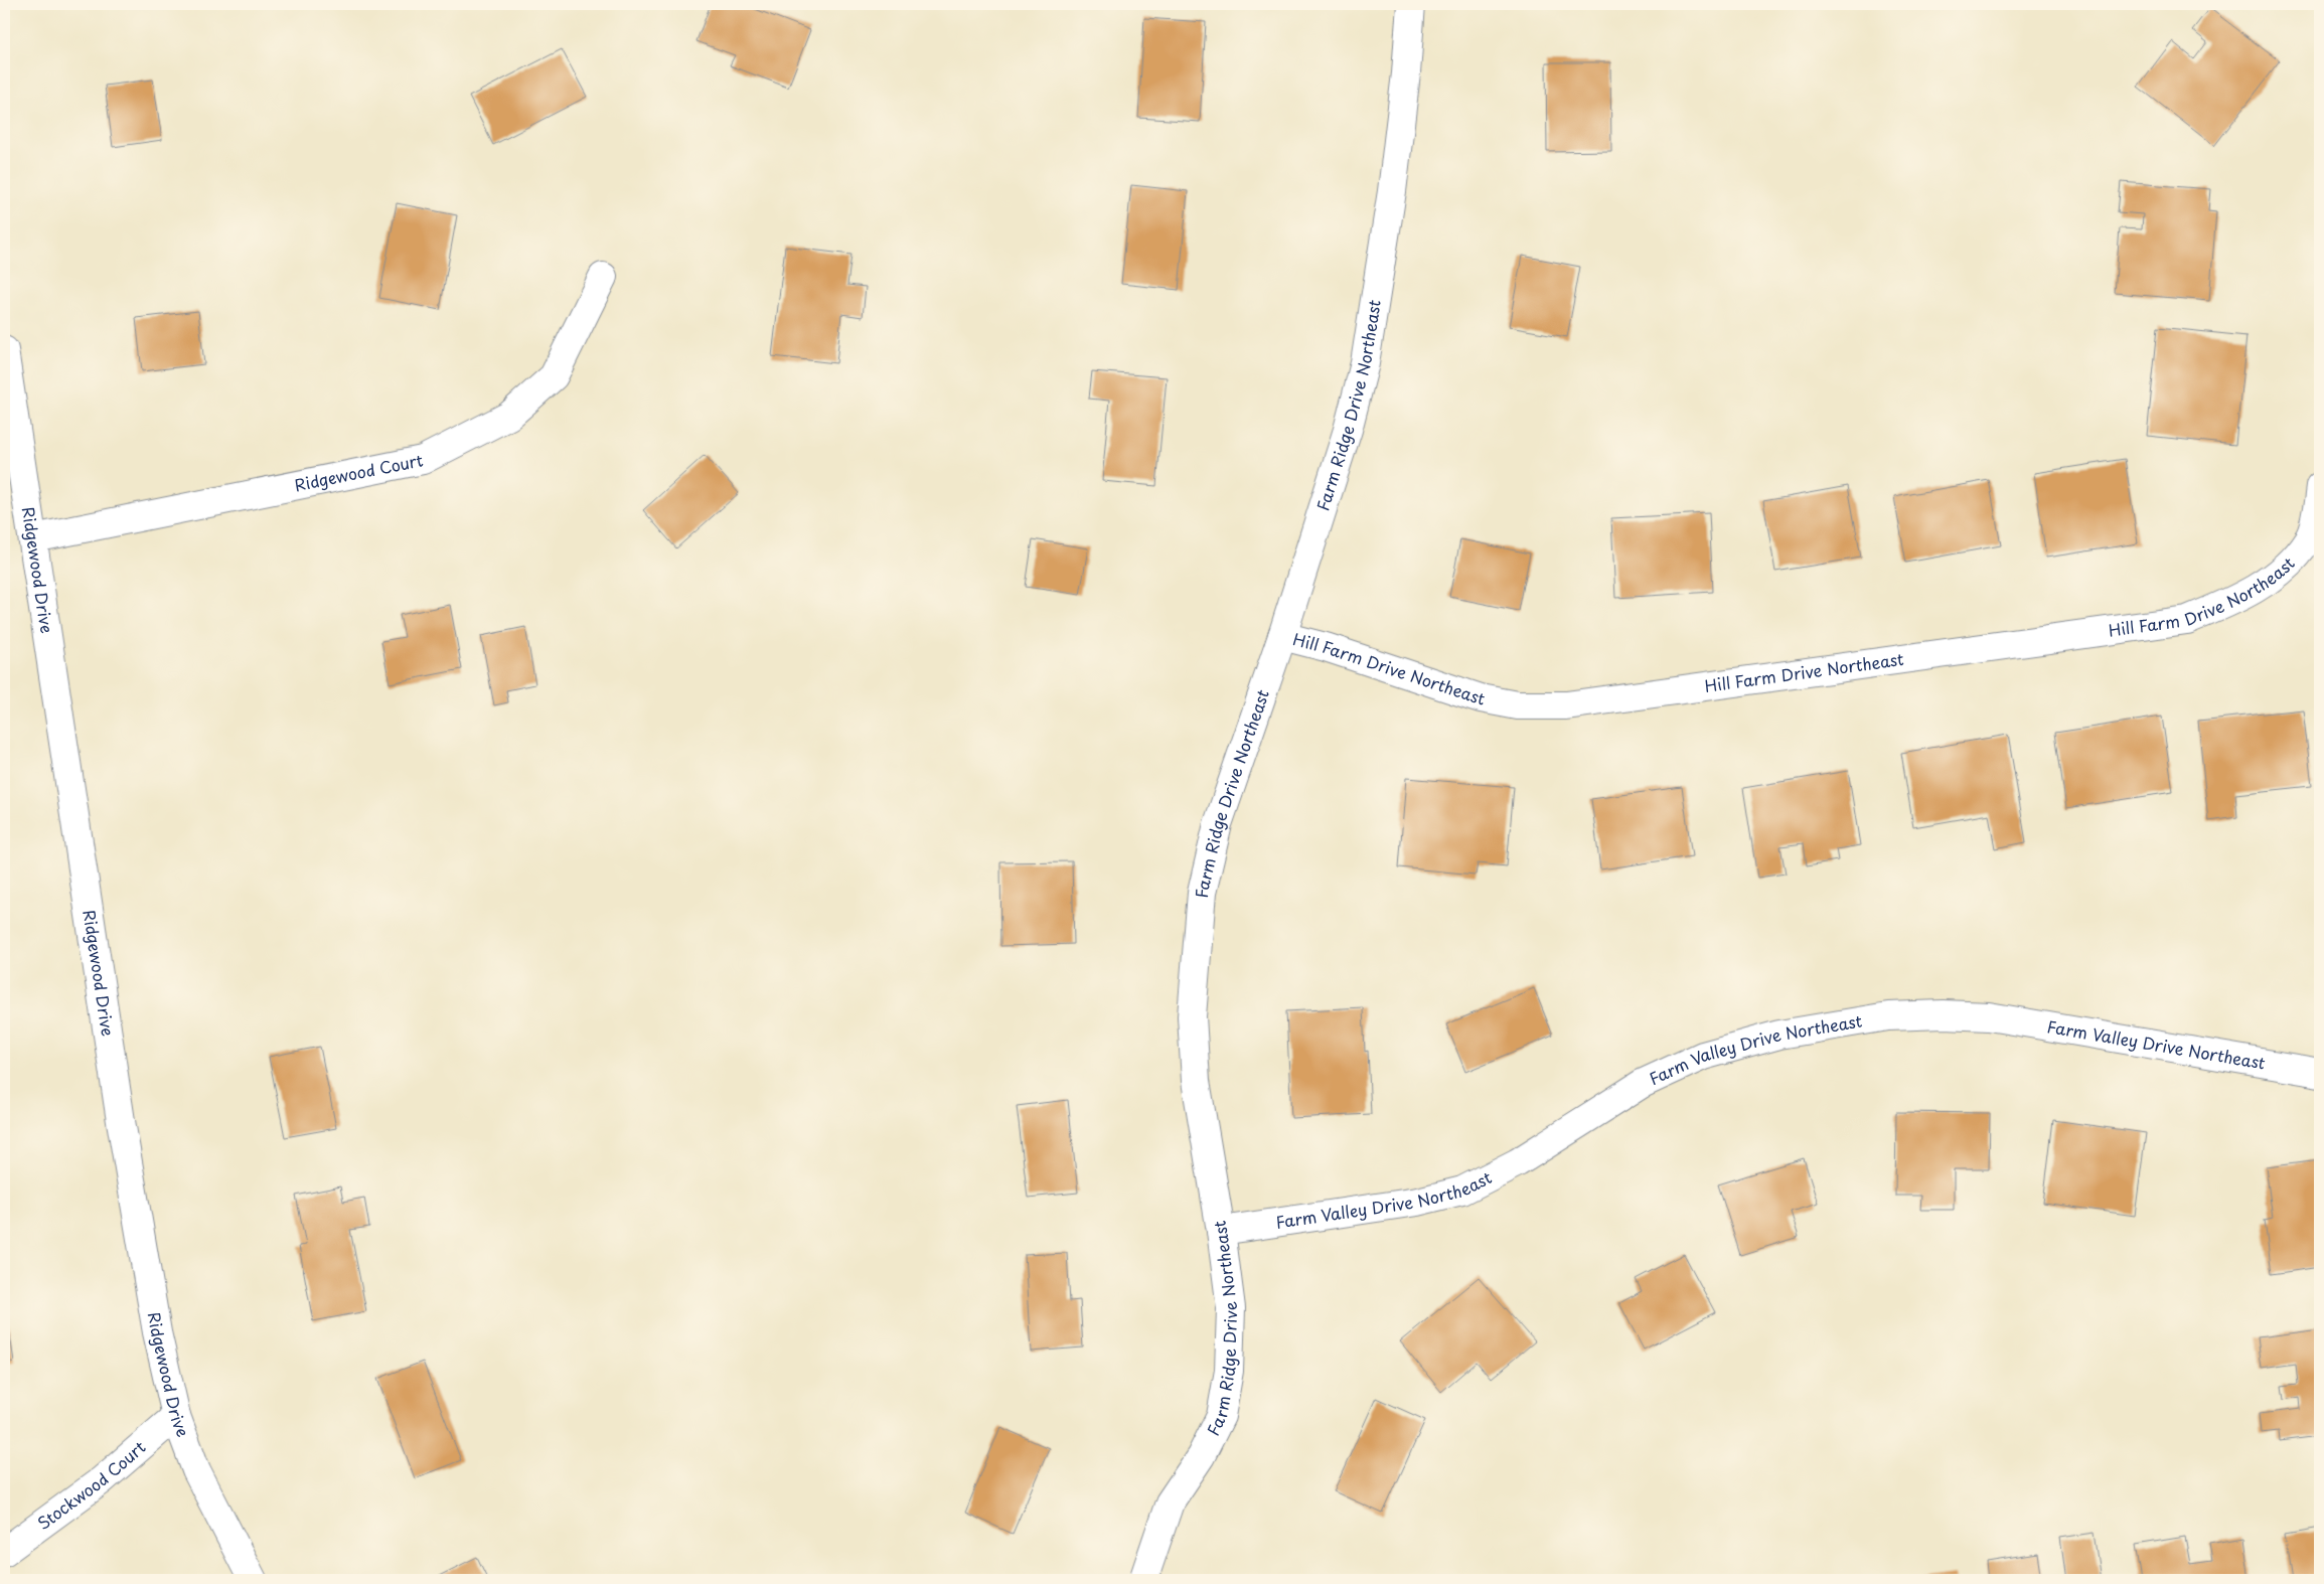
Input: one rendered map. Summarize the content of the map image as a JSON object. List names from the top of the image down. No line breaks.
{"streets":{"street":["Farm Ridge Drive Northeast","Ridgewood Court","Ridgewood Drive","Hill Farm Drive Northeast","Farm Valley Drive Northeast","Stockwood Court"]},"crossings":[["Farm Ridge Drive Northeast","Hill Farm Drive Northeast"],["Farm Ridge Drive Northeast","Farm Valley Drive Northeast"],["Ridgewood Court","Ridgewood Drive"],["Ridgewood Drive","Stockwood Court"]]}
